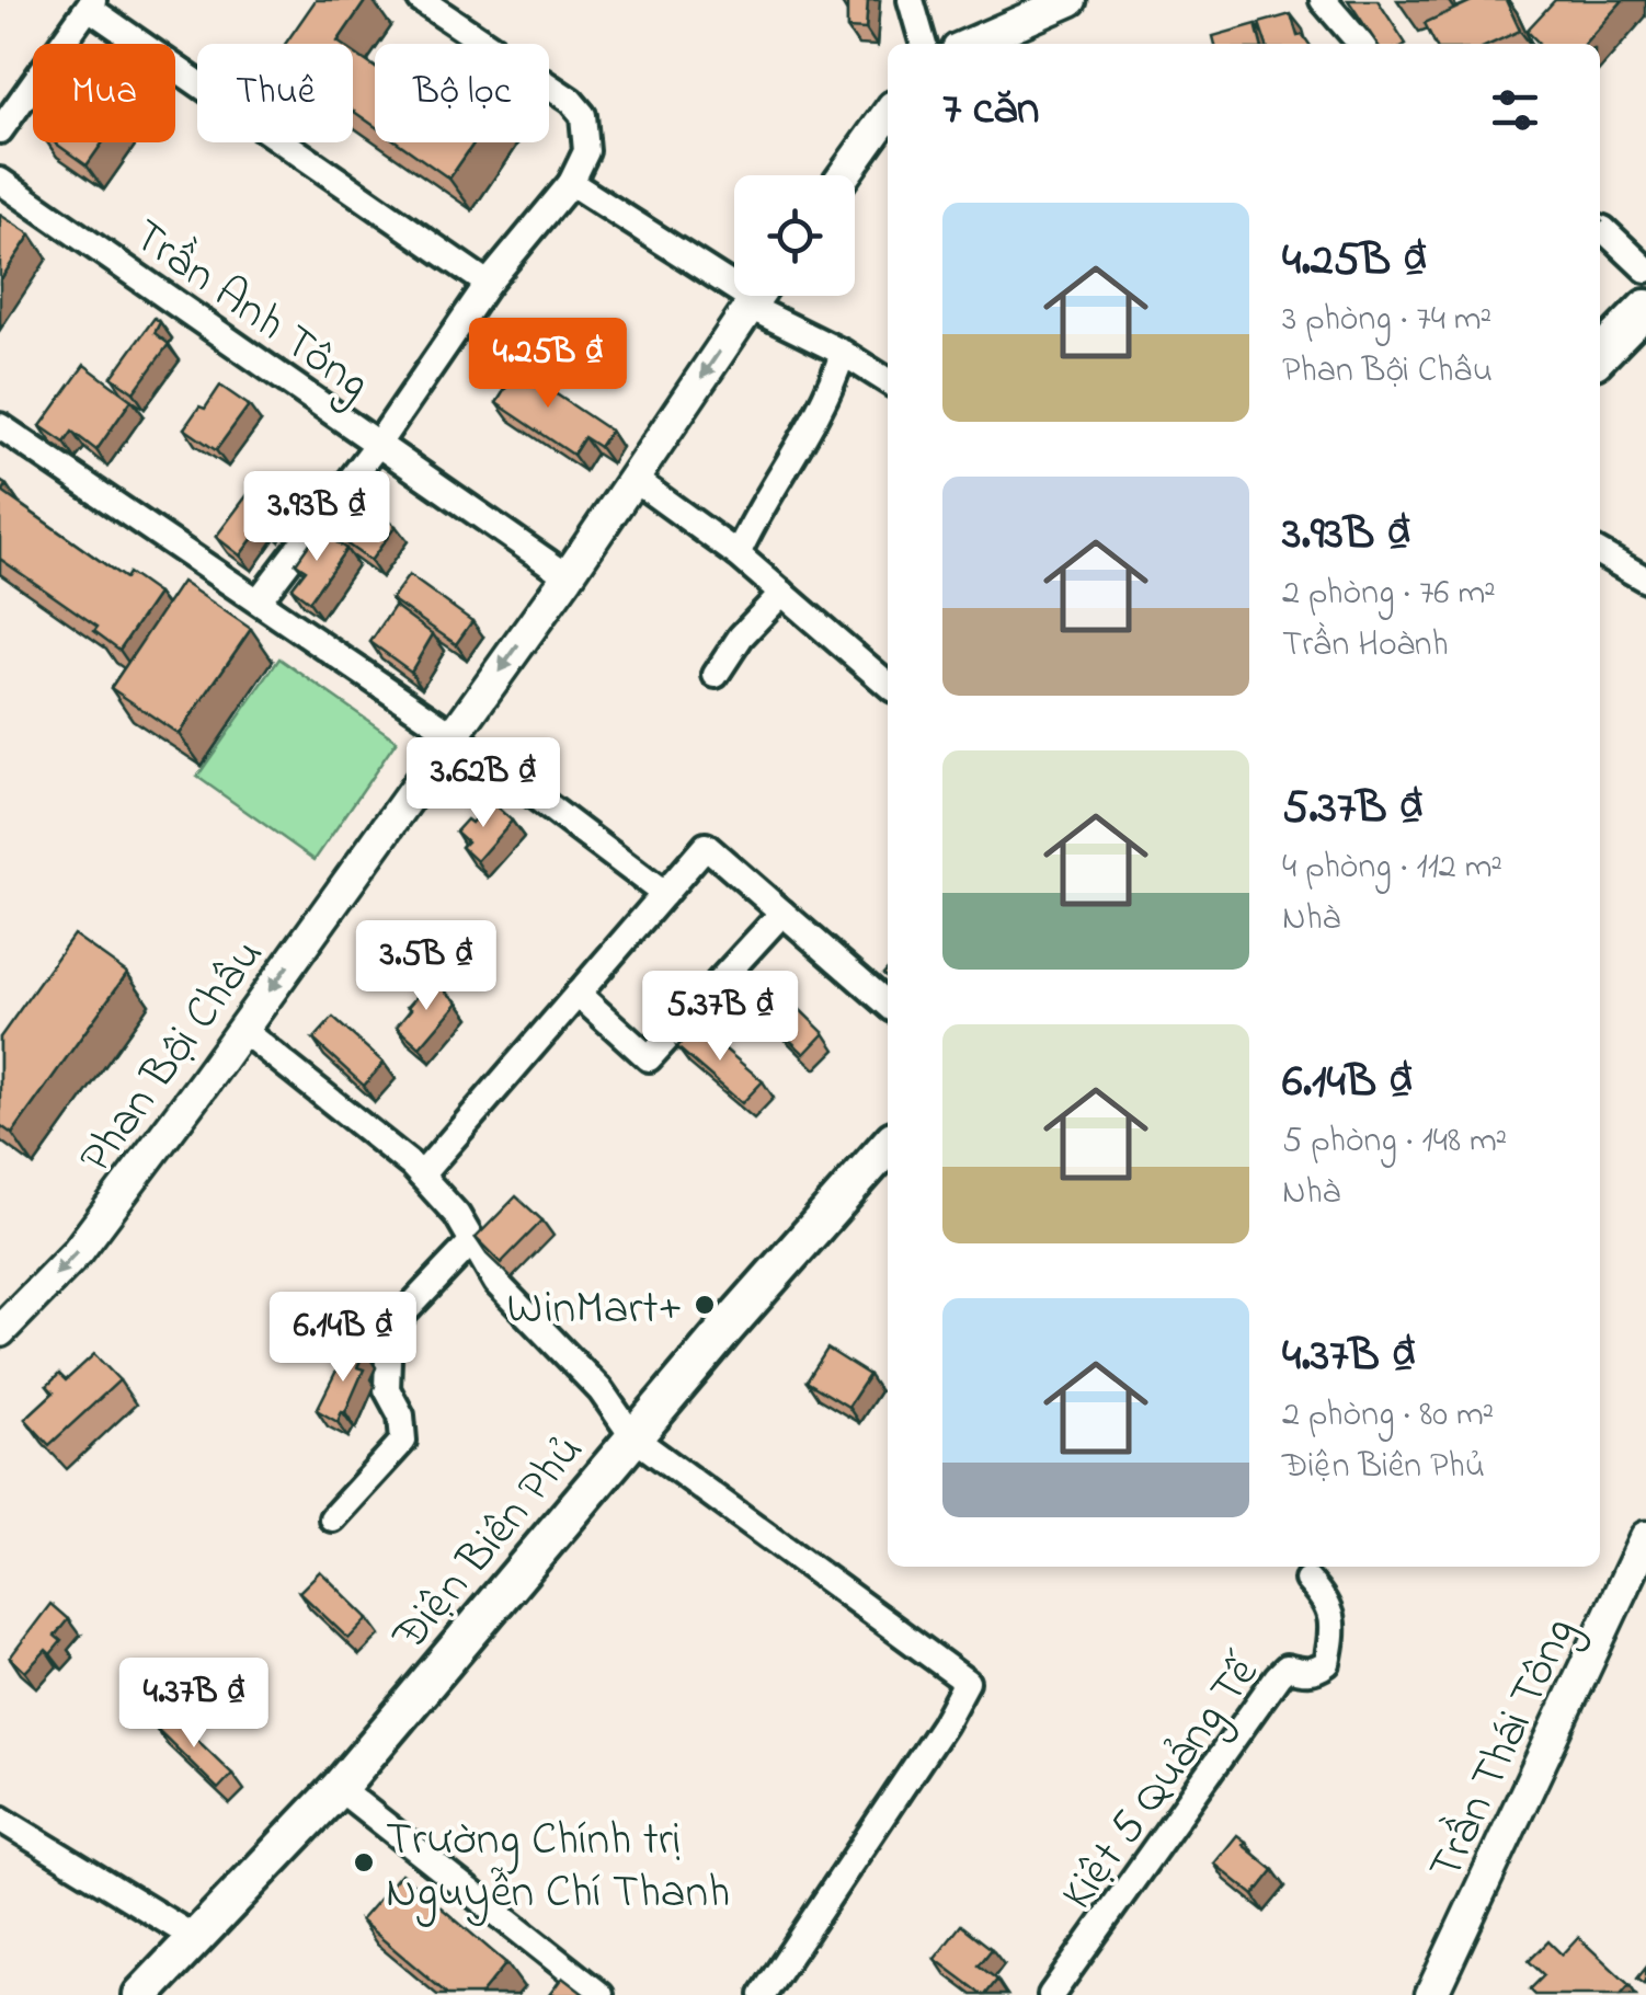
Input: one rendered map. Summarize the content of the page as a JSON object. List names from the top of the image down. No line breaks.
{"streets":{"main road":["Điện Biên Phủ"],"street":["Trần Anh Tông","Phan Bội Châu","Trần Thái Tông","Kiệt 5 Quảng Tế"]},"crossings":[["Trần Anh Tông","Phan Bội Châu"]],"places":["WinMart+","Trường Chính trị Nguyễn Chí Thanh"],"page":{"chip":["Mua","Thuê","Bộ lọc"],"heading":"7 căn","list":[{"name":"4.25B ₫","note":"3 phòng · 74 m² · Phan Bội Châu"},{"name":"3.93B ₫","note":"2 phòng · 76 m² · Trần Hoành"},{"name":"5.37B ₫","note":"4 phòng · 112 m² · Nhà"},{"name":"6.14B ₫","note":"5 phòng · 148 m² · Nhà"},{"name":"4.37B ₫","note":"2 phòng · 80 m² · Điện Biên Phủ"}],"price":["4.25B ₫","3.93B ₫","3.62B ₫","3.5B ₫","5.37B ₫","6.14B ₫","4.37B ₫"]}}
